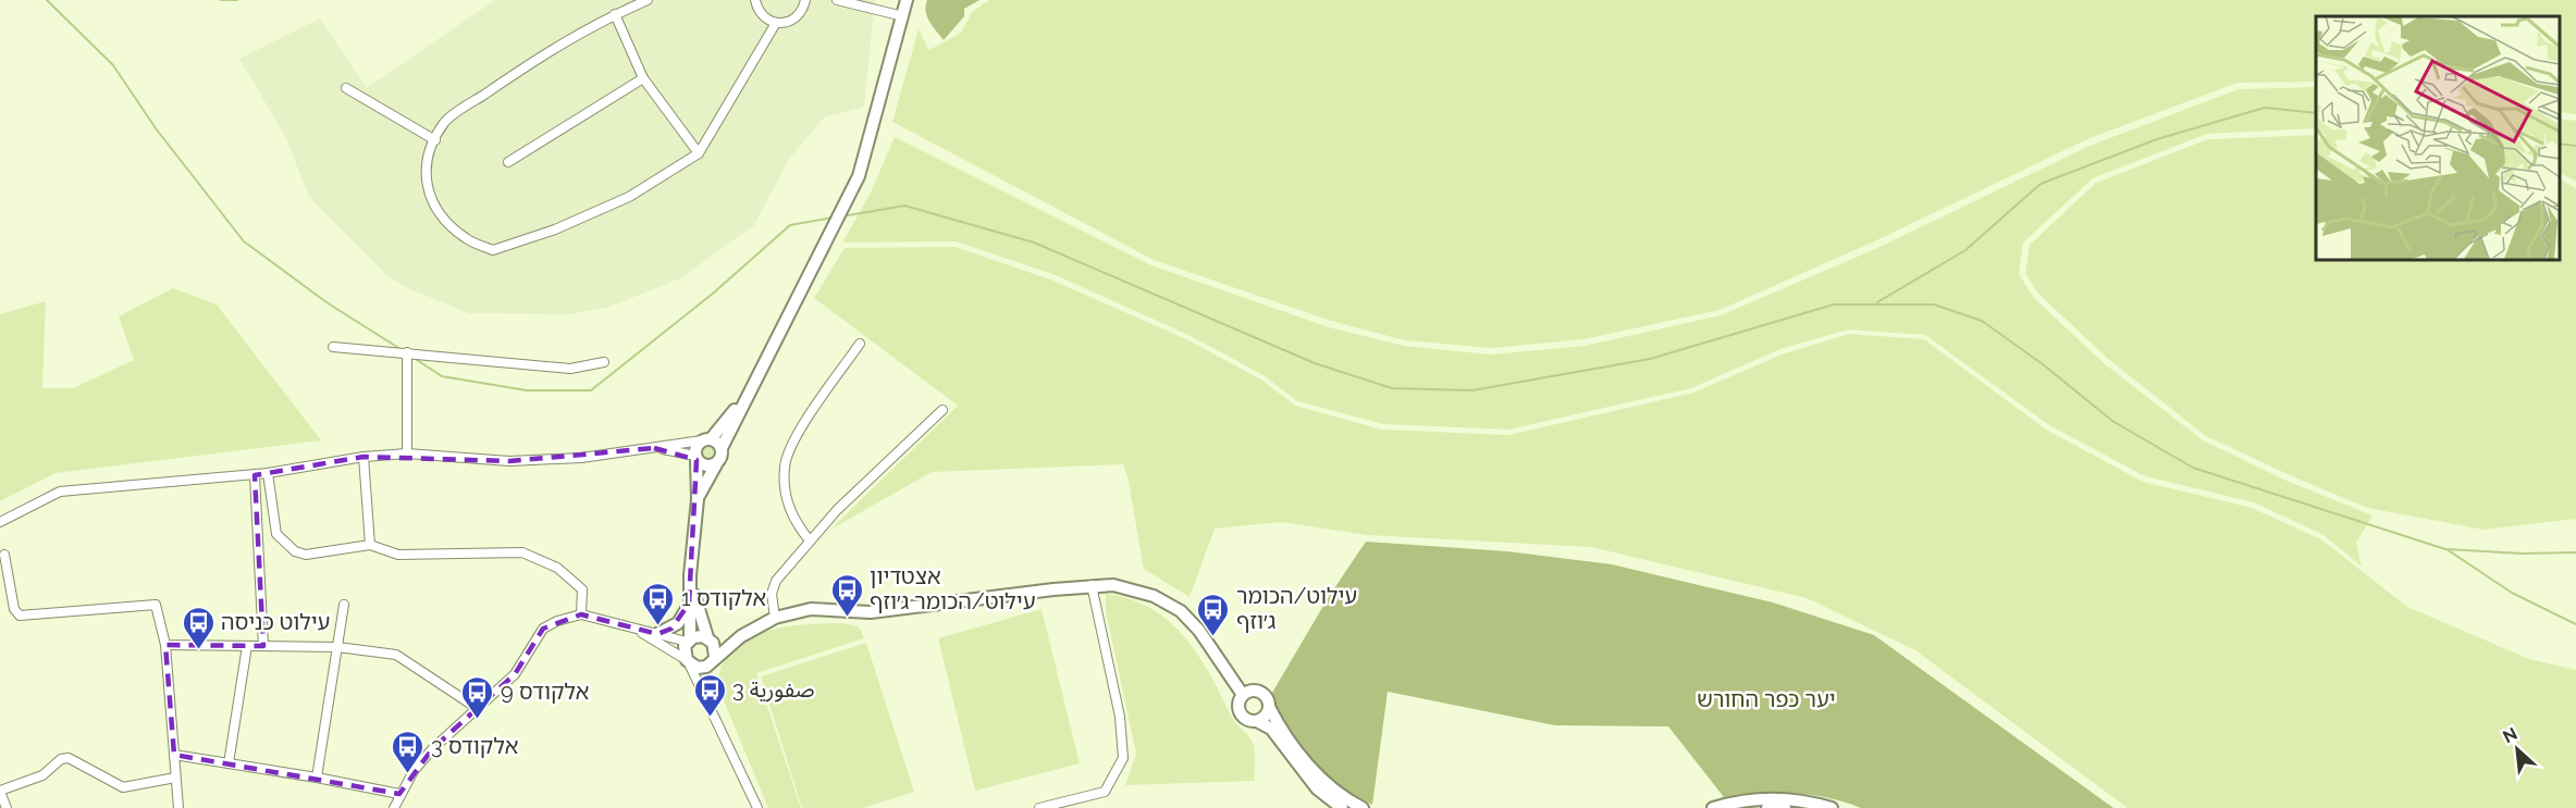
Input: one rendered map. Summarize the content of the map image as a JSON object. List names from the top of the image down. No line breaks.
{"parks":["יער כפר החורש"],"places":{"bus stop":["אצטדיון עילוט/הכומר ג׳וזף","אלקודס 1","עילוט/הכומר ג׳וזף","עילוט כניסה","صفورية 3","אלקודס 9","אלקודס 3"]},"north":"top left"}
